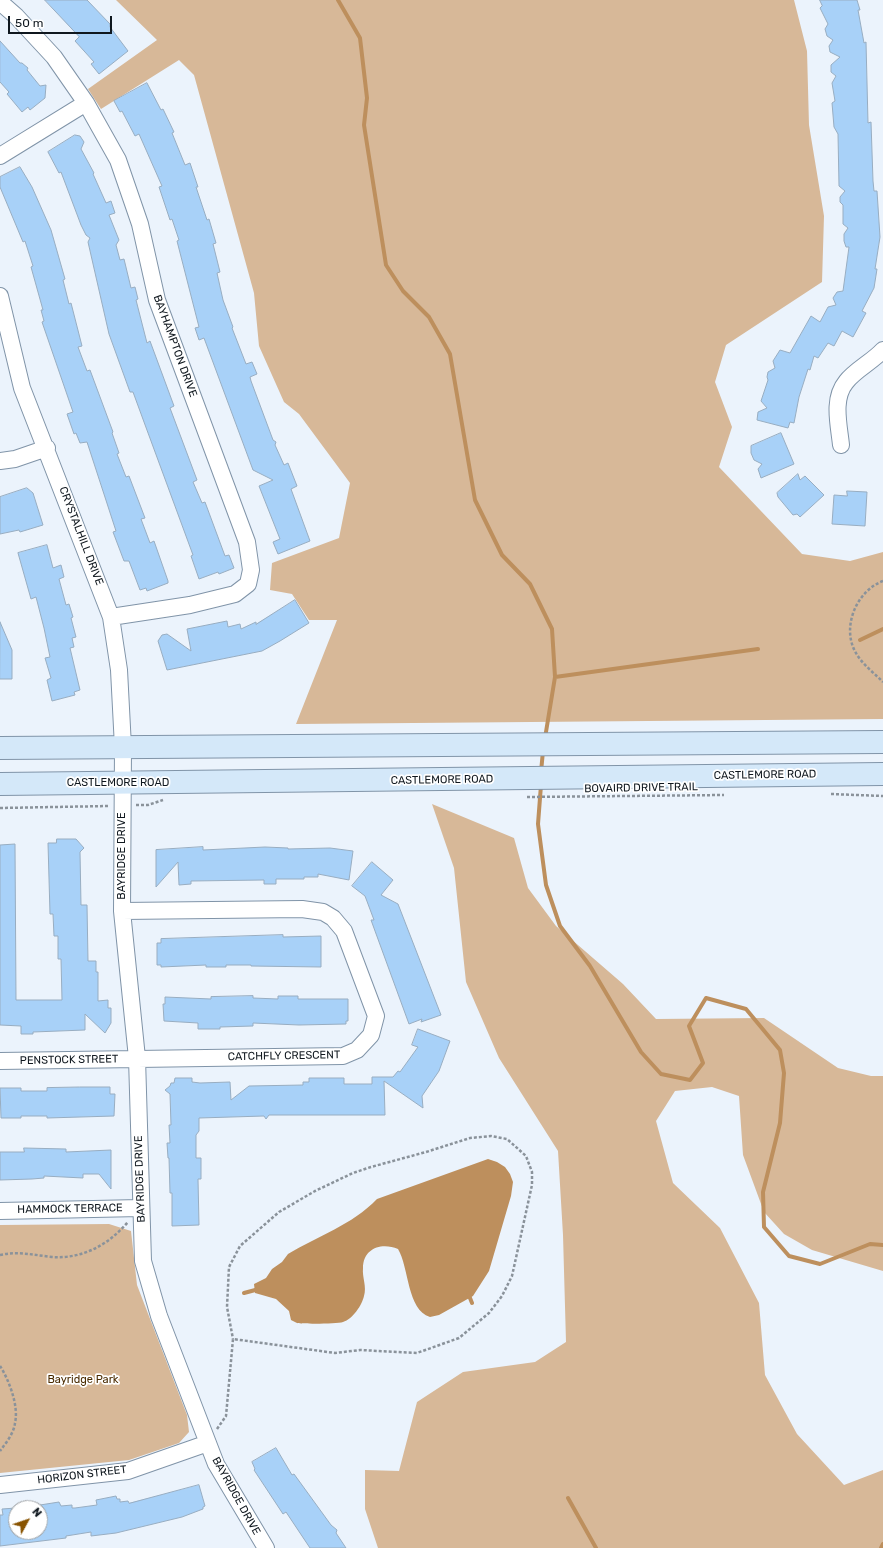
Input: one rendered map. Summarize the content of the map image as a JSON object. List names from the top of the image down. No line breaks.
{"streets":{"main road":["CASTLEMORE ROAD"],"street":["BAYHAMPTON DRIVE","CRYSTALHILL DRIVE","BAYRIDGE DRIVE","CATCHFLY CRESCENT","PENSTOCK STREET","HAMMOCK TERRACE","HORIZON STREET"],"path":["BOVAIRD DRIVE TRAIL"]},"crossings":[["BAYHAMPTON DRIVE","CRYSTALHILL DRIVE"],["CRYSTALHILL DRIVE","CASTLEMORE ROAD"],["CRYSTALHILL DRIVE","BAYRIDGE DRIVE"],["CASTLEMORE ROAD","BOVAIRD DRIVE TRAIL"],["CASTLEMORE ROAD","BAYRIDGE DRIVE"],["BAYRIDGE DRIVE","CATCHFLY CRESCENT"],["BAYRIDGE DRIVE","PENSTOCK STREET"],["BAYRIDGE DRIVE","HAMMOCK TERRACE"],["BAYRIDGE DRIVE","HORIZON STREET"],["CATCHFLY CRESCENT","PENSTOCK STREET"]],"parks":["Bayridge Park"],"scale_bar":"50 m","north":"top right"}
